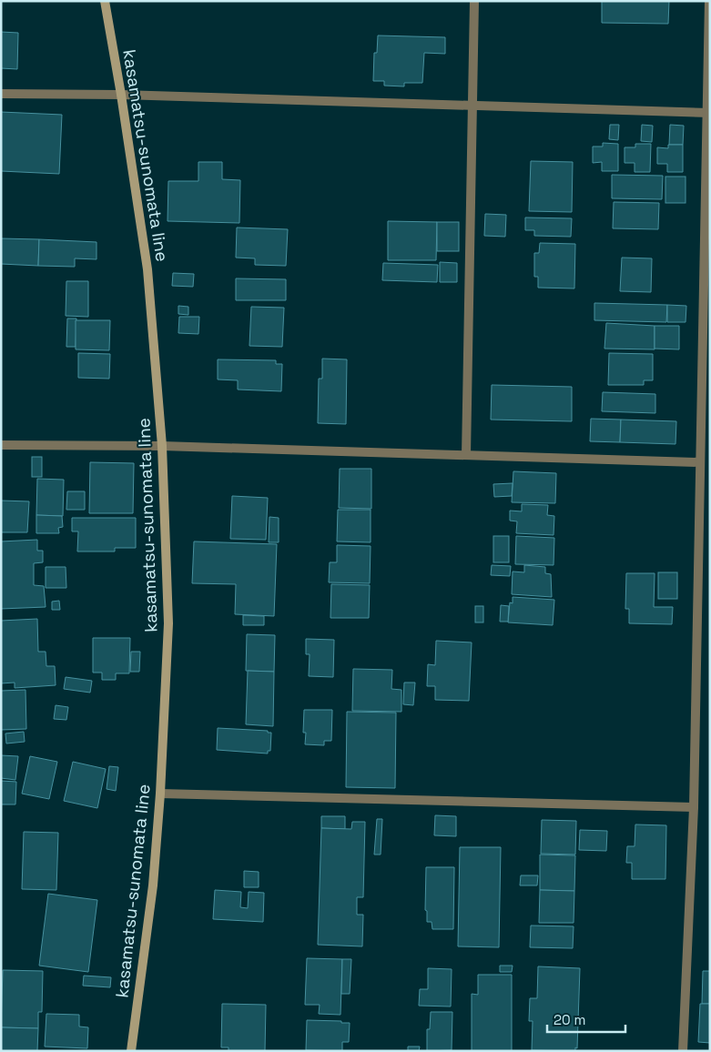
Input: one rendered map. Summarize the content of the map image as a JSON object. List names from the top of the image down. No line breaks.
{"streets":{"main road":["kasamatsu-sunomata line"]},"scale_bar":"20 m"}
